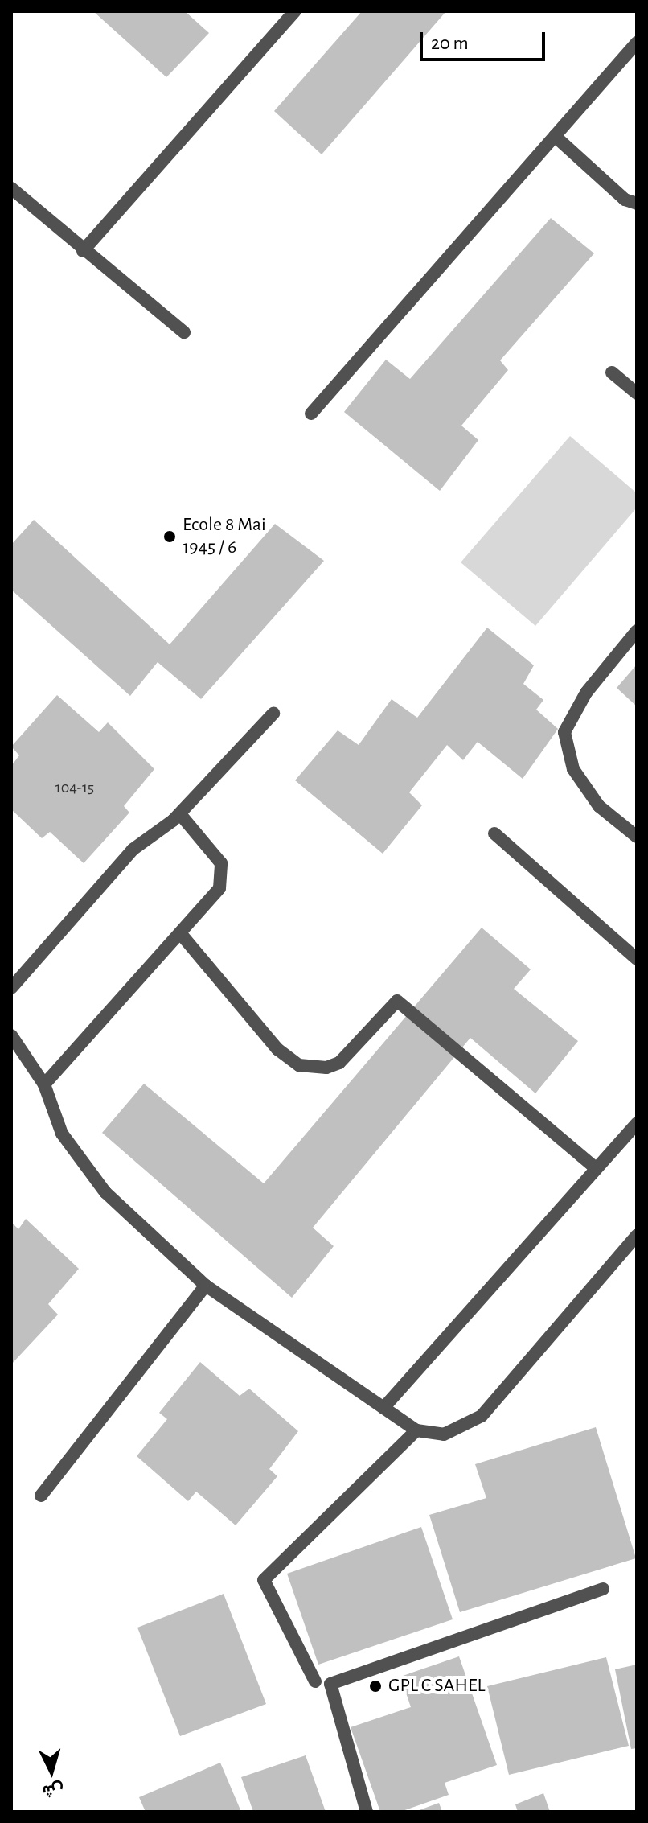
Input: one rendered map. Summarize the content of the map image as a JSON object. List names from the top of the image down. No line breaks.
{"places":["Ecole 8 Mai 1945 / 6","GPL C SAHEL"],"house_numbers":["104-15"],"scale_bar":"20 m","north":"bottom"}
